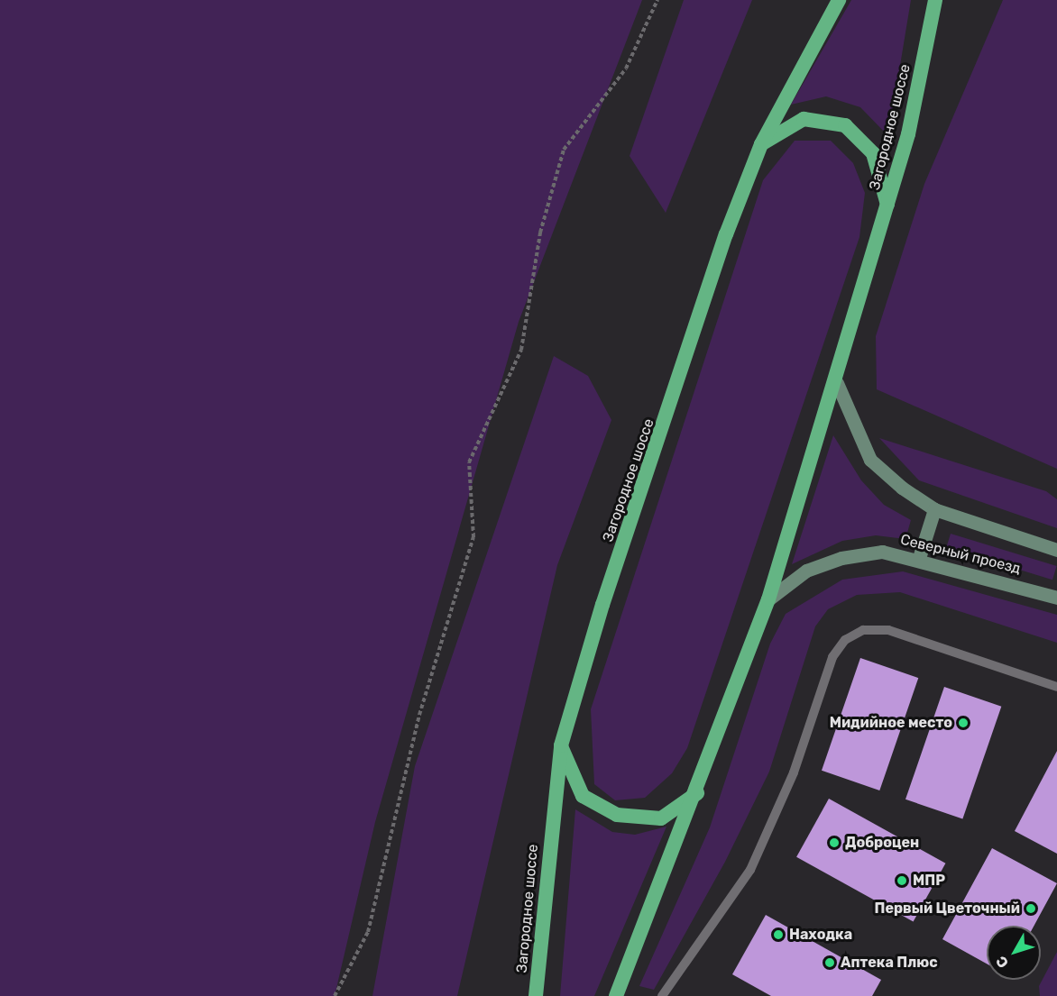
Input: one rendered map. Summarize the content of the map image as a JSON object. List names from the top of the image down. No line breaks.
{"streets":{"highway":["Загородное шоссе"],"main road":["Северный проезд"]},"crossings":[["Загородное шоссе","Северный проезд"]],"places":["Мидийное место","Доброцен","МПР","Первый Цветочный","Находка","Аптека Плюс"],"north":"bottom left"}
